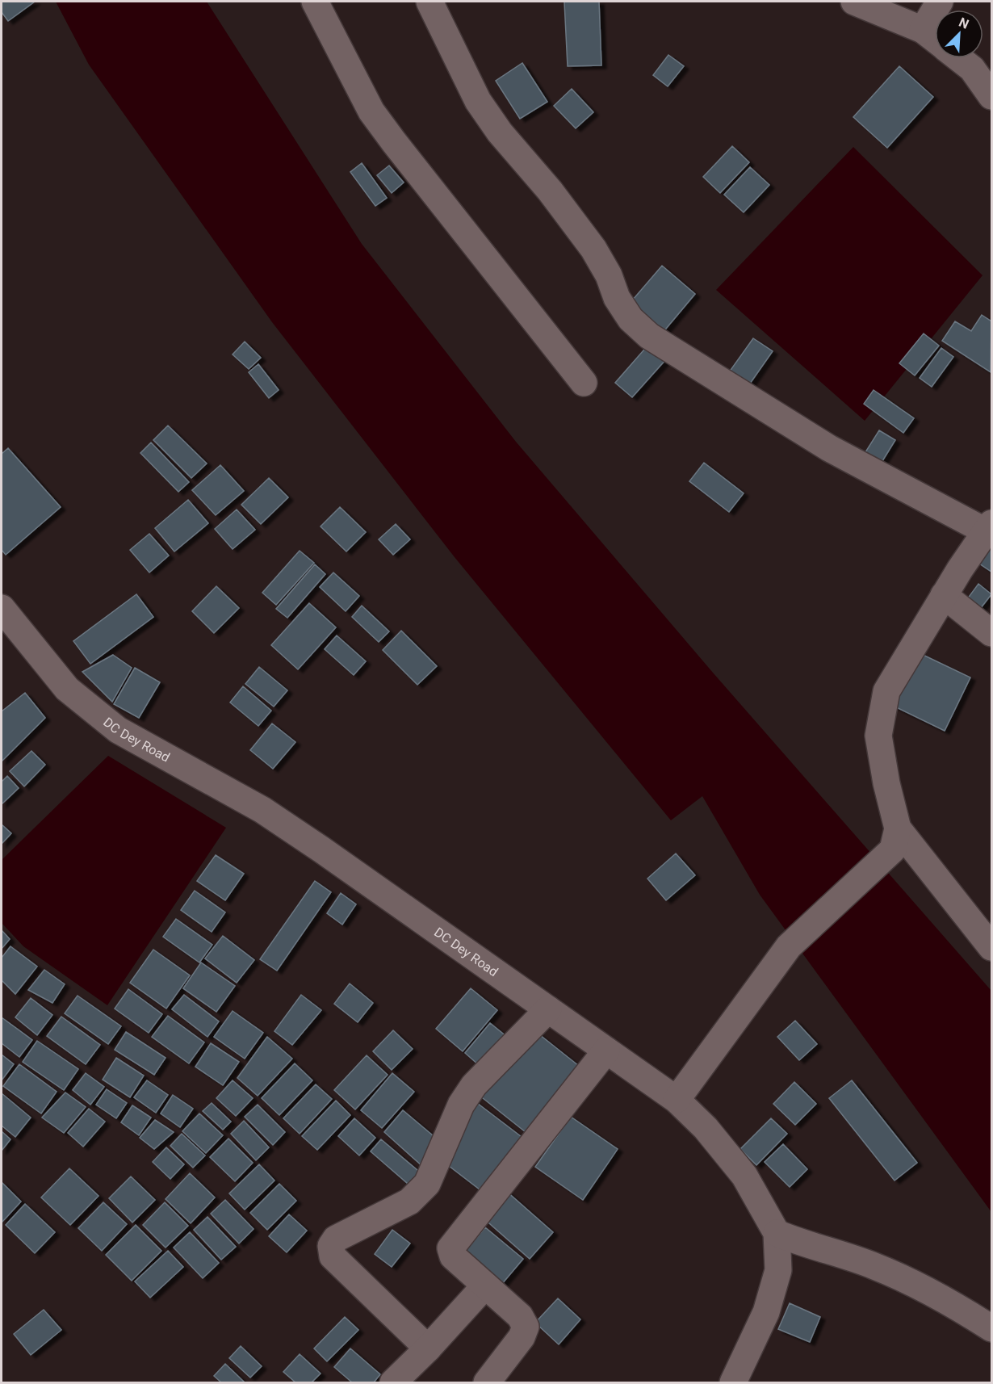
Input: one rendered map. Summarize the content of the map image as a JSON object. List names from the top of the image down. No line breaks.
{"streets":{"street":["DC Dey Road"]},"north":"top right"}
